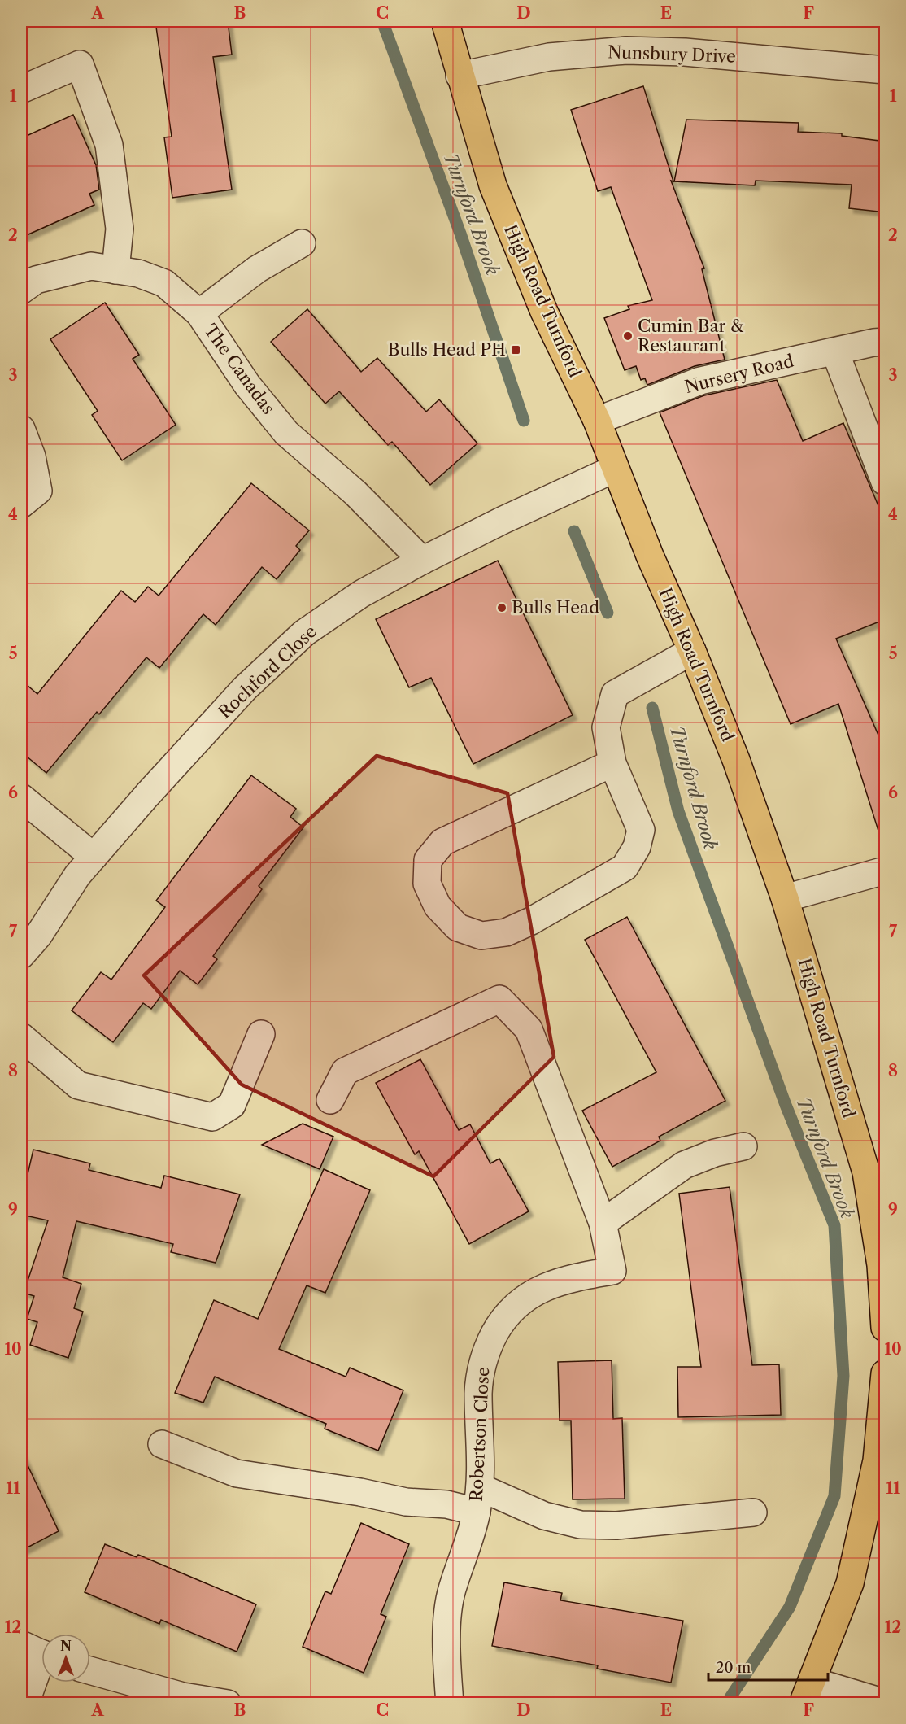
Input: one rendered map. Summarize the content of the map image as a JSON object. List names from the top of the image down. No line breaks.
{"streets":{"main road":["High Road Turnford"],"street":["Nunsbury Drive","The Canadas","Nursery Road","Rochford Close","Robertson Close"]},"crossings":[["Nunsbury Drive","High Road Turnford"],["High Road Turnford","Nursery Road"],["High Road Turnford","Rochford Close"],["The Canadas","Rochford Close"]],"water":["Turnford Brook"],"places":{"other":["Cumin Bar & Restaurant","Bulls Head"],"transit":["Bulls Head PH"]},"scale_bar":"20 m","north":"top","grid":{"columns":["A","B","C","D","E","F"],"rows":["1","2","3","4","5","6","7","8","9","10","11","12"]}}
